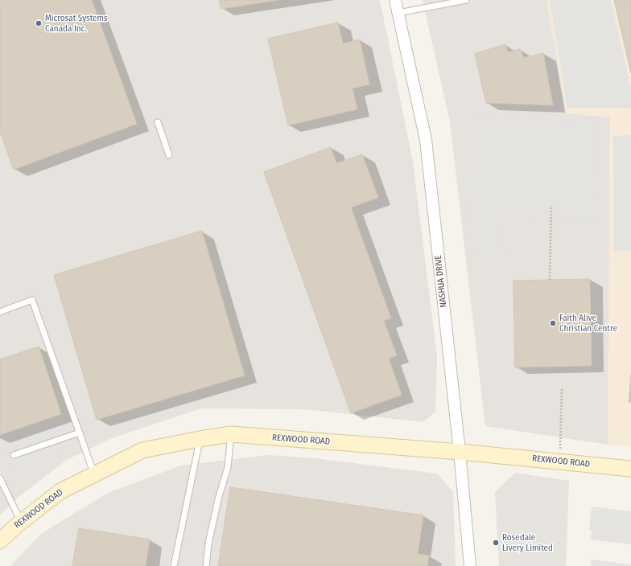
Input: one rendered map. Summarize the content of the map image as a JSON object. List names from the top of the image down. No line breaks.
{"streets":{"street":["NASHUA DRIVE","REXWOOD ROAD"]},"crossings":[["NASHUA DRIVE","REXWOOD ROAD"]],"places":["Microsat Systems Canada Inc.","Faith Alive Christian Centre","Rosedale Livery Limited"]}
